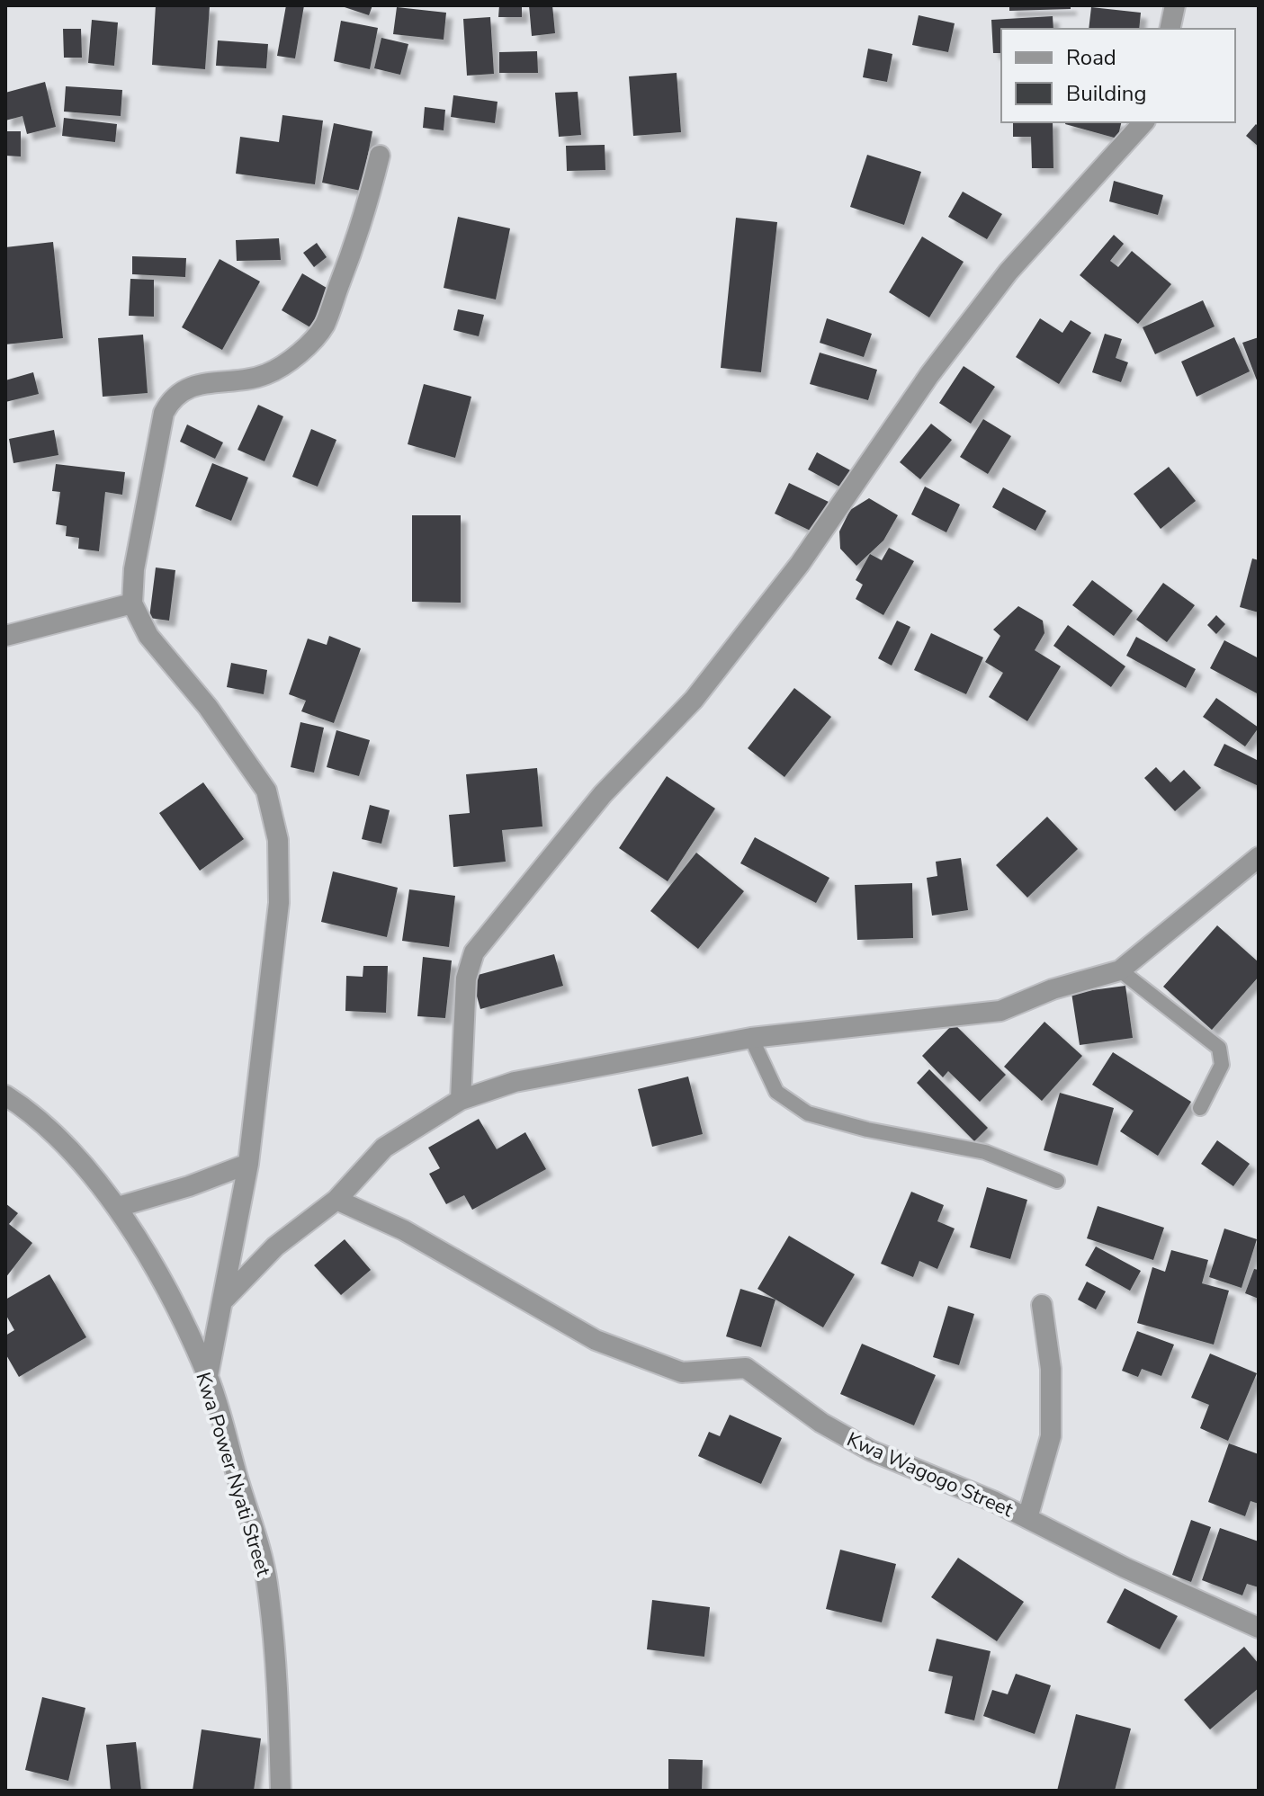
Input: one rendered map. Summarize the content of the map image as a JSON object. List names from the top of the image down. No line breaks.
{"streets":{"street":["Kwa Power Nyati Street","Kwa Wagogo Street"]},"legend":["Road","Building"]}
